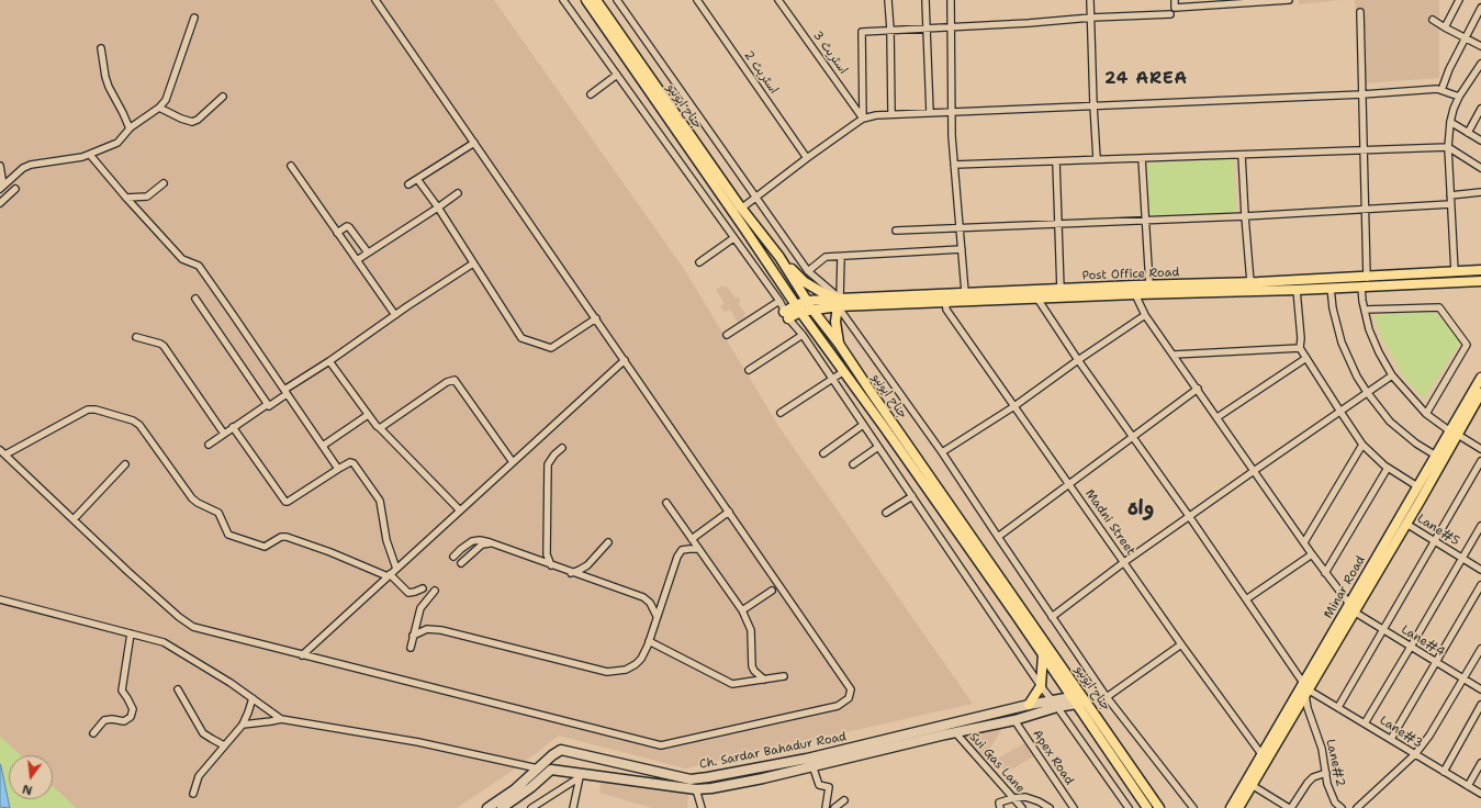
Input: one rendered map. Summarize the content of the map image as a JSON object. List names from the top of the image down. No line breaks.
{"streets":{"main road":["جناح ایونیو","Post Office Road","Minar Road","Ch. Sardar Bahadur Road"],"street":["اسٹریٹ 3","اسٹریٹ 2","Madni Street","Lane#5","Lane#4","Lane#3","Apex Road","Sui Gas Lane","Lane#2"]},"crossings":[["جناح ایونیو","Post Office Road"],["جناح ایونیو","Ch. Sardar Bahadur Road"],["Post Office Road","Madni Street"],["Madni Street","Minar Road"],["Lane#5","Minar Road"],["Minar Road","Lane#4"],["Minar Road","Lane#3"],["Minar Road","Lane#2"],["Lane#3","Lane#2"],["Ch. Sardar Bahadur Road","Apex Road"],["Ch. Sardar Bahadur Road","Sui Gas Lane"]],"districts":["24 AREA","واہ"],"north":"bottom"}
